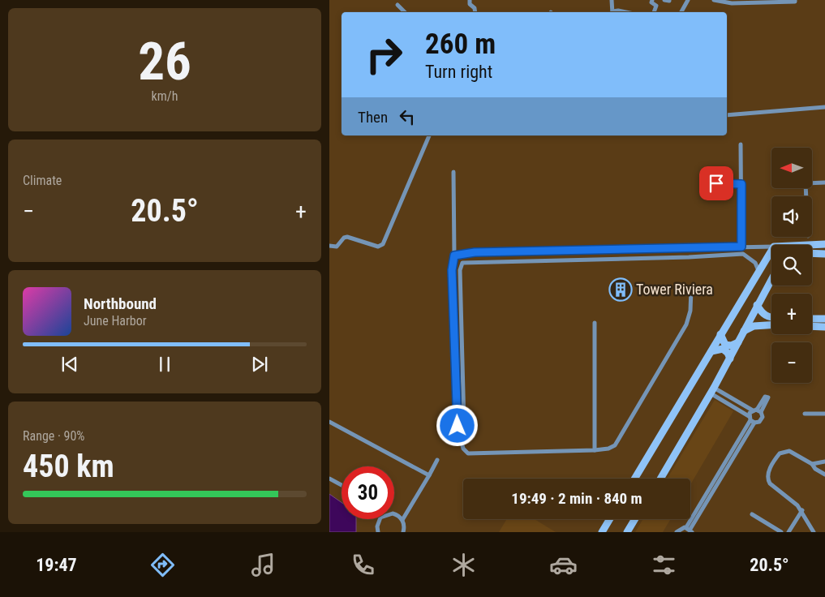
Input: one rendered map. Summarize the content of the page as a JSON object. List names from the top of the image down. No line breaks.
{"places":{"building":["Tower Riviera"]},"north":"left","page":{"tile":[["26","km/h"],"Climate",["Range · 90%","450 km"]],"turn":["260 m","Turn right"],"then":"Then","map_buttons":["+","−"],"heat":["−","20.5°","+"],"song":["Northbound","June Harbor"],"limit":"30","trip":"19:49 · 2 min · 840 m","tabs":["19:47","20.5°"]}}
